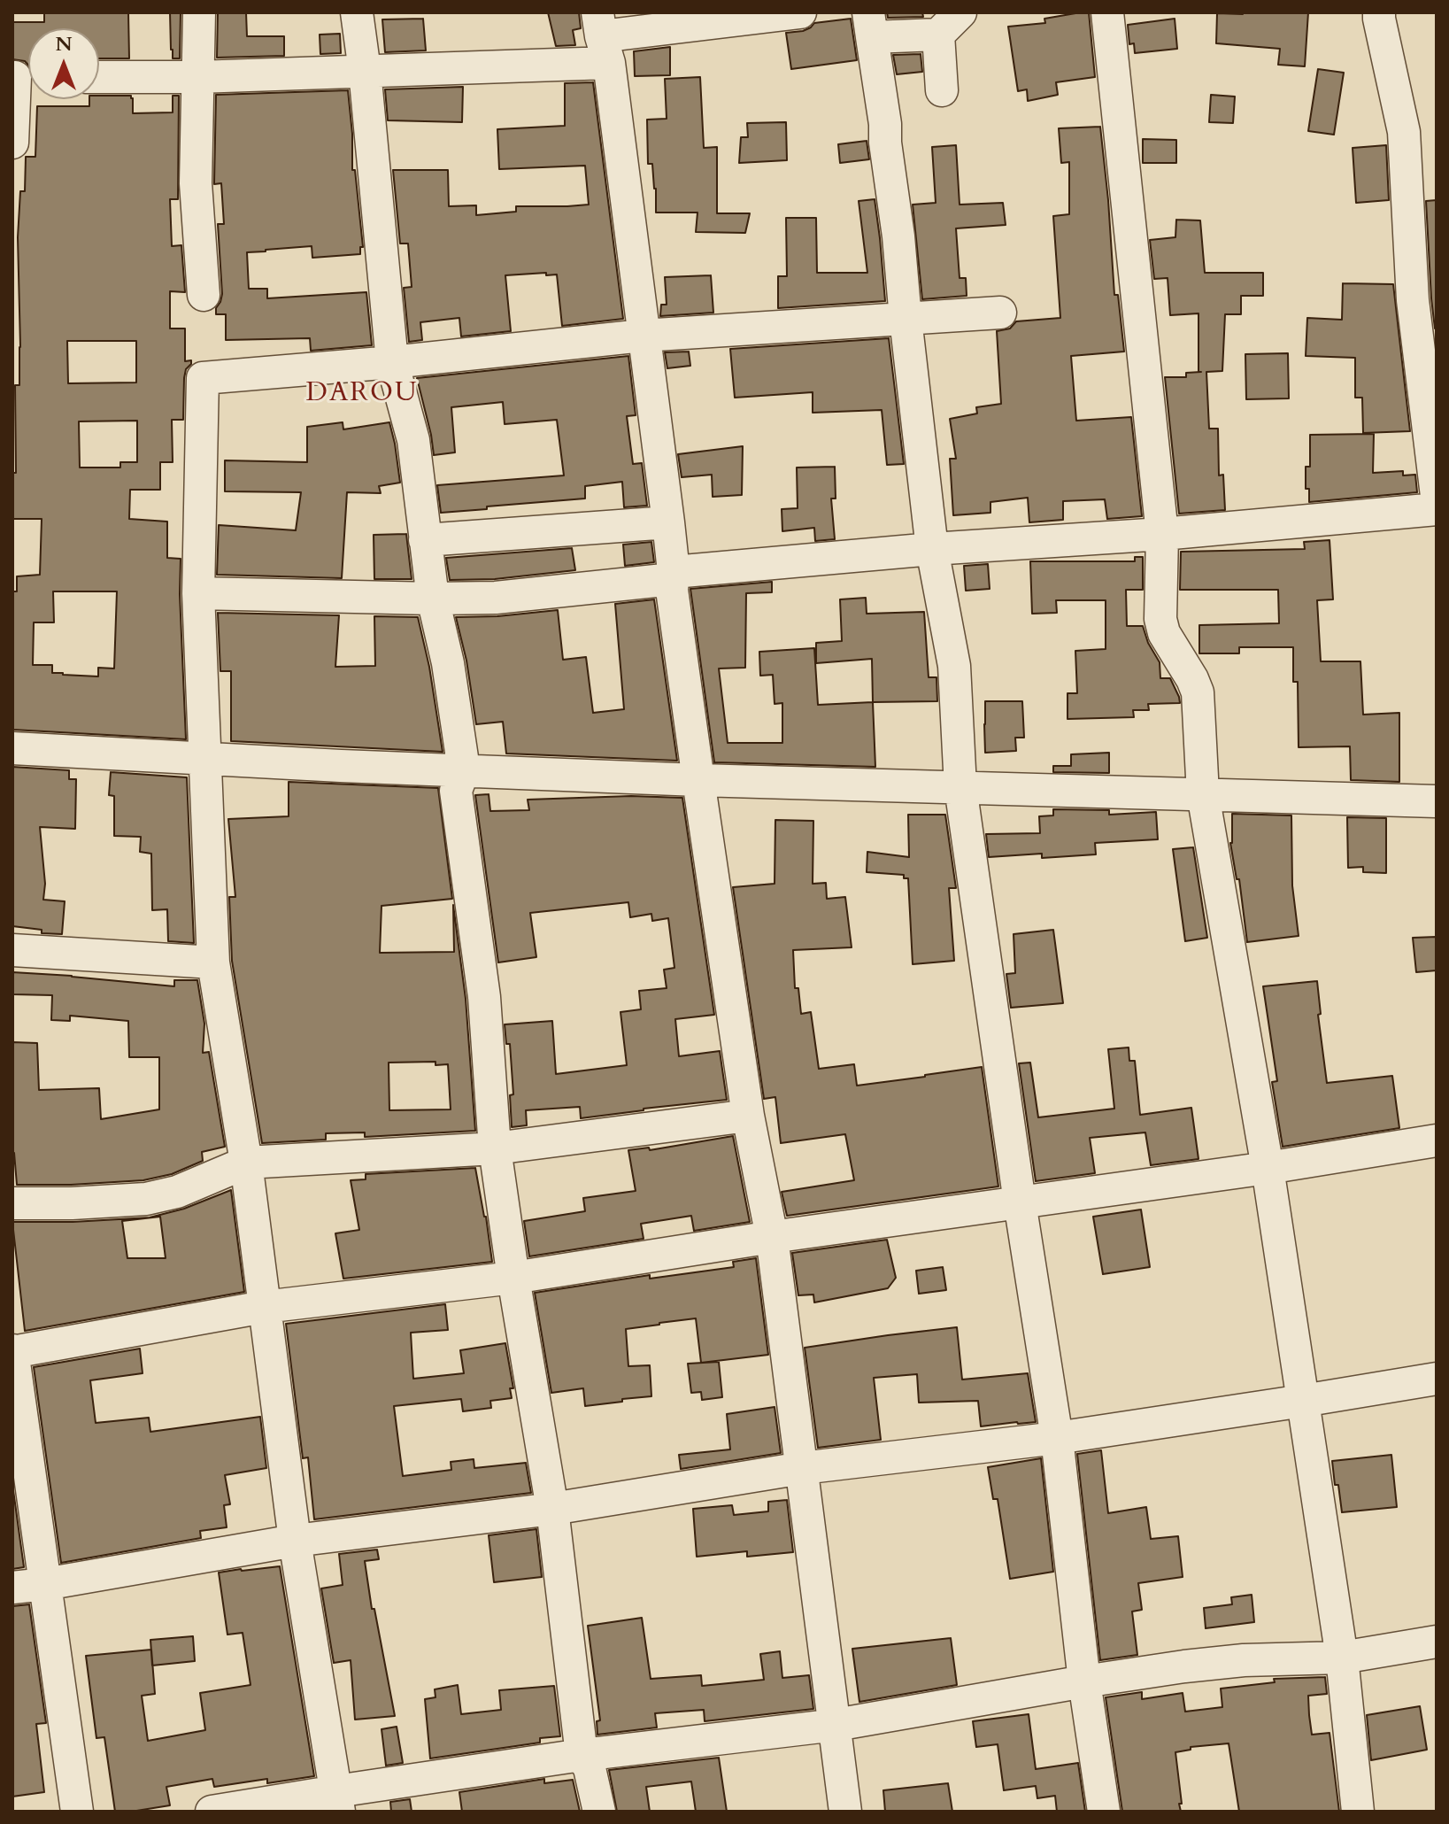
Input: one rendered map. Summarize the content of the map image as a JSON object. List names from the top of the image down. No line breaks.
{"districts":["DAROU"],"north":"top"}
